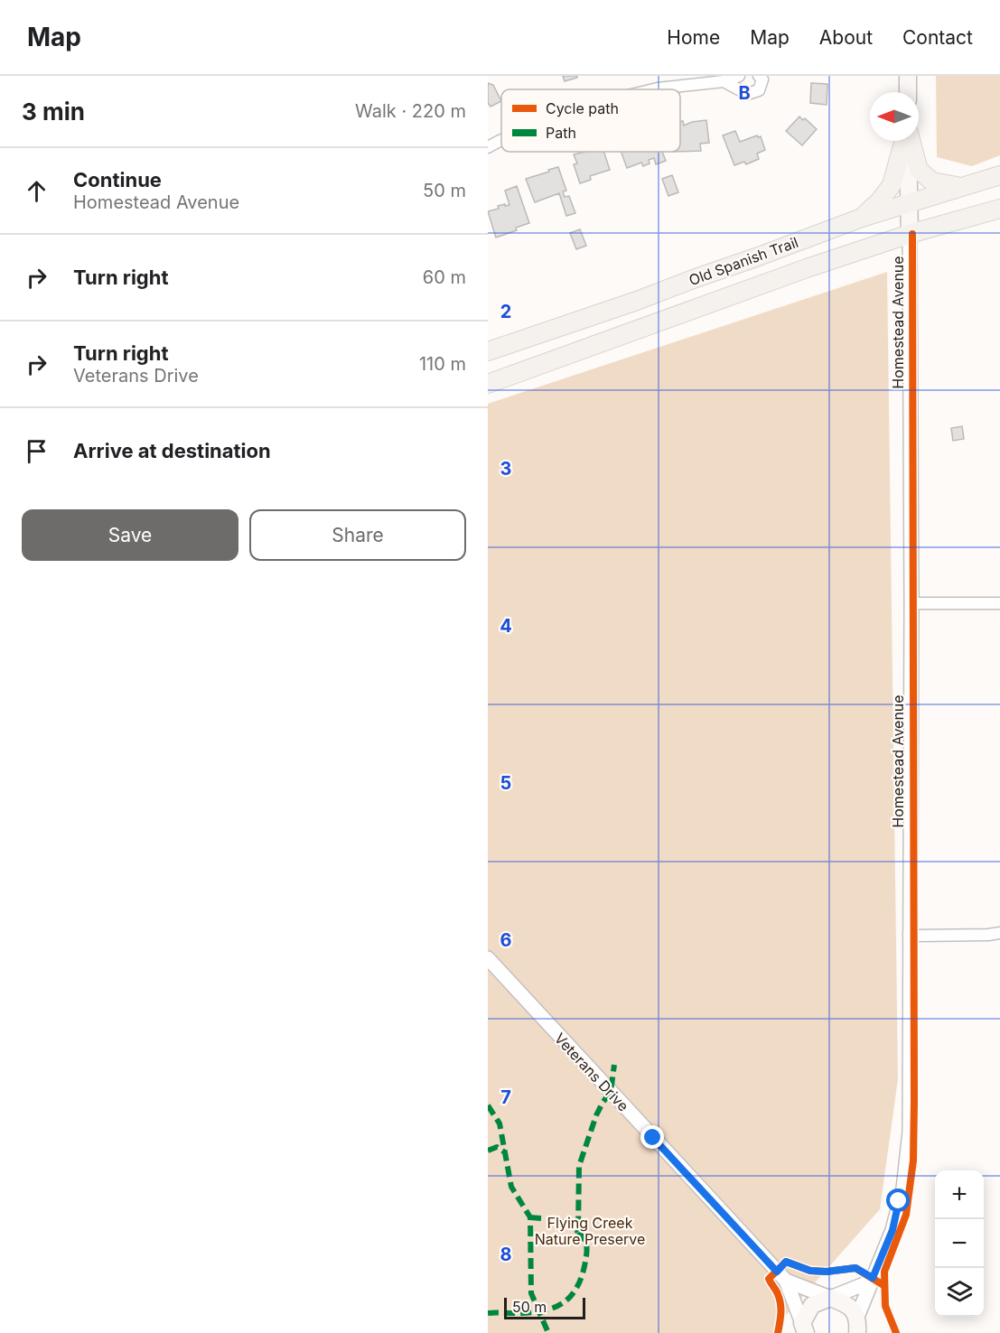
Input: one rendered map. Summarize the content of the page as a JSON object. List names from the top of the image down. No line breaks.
{"streets":{"main road":["Old Spanish Trail"],"street":["Homestead Avenue","Veterans Drive"]},"crossings":[["Old Spanish Trail","Homestead Avenue"]],"parks":["Flying Creek Nature Preserve"],"legend":["Cycle path","Path"],"scale_bar":"50 m","north":"left","page":{"header":"Map","nav":["Home","Map","About","Contact"],"heading":["3 min","Walk · 220 m"],"list":[["Continue","Homestead Avenue","50 m"],["Turn right","60 m"],["Turn right","Veterans Drive","110 m"],"Arrive at destination"],"buttons":["Save","Share"],"map_buttons":["+","−"],"scale":"50 m"},"grid":{"columns":["B"],"rows":["2","3","4","5","6","7","8"]}}
